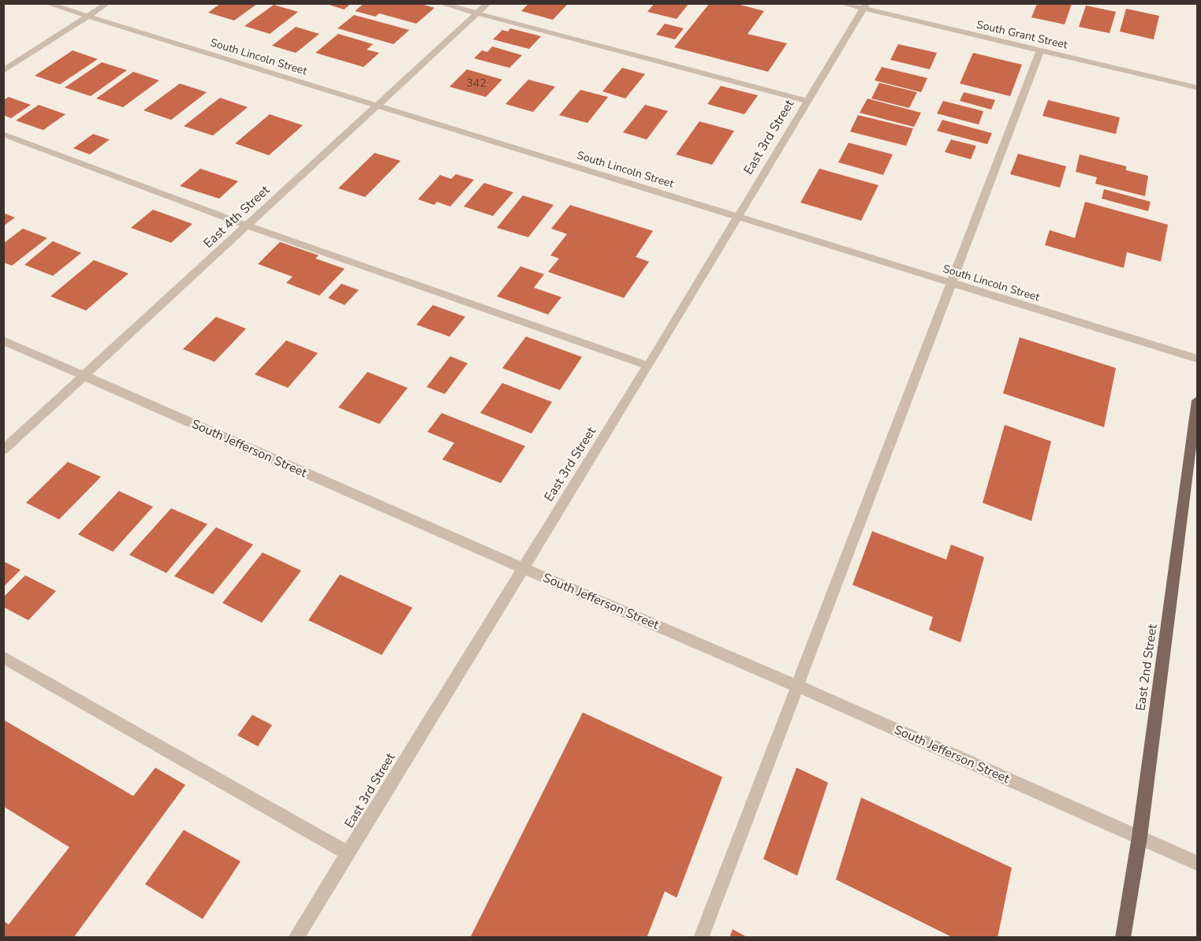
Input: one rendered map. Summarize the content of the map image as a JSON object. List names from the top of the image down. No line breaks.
{"streets":{"main road":["East 2nd Street"],"street":["South Grant Street","South Lincoln Street","East 3rd Street","East 4th Street","South Jefferson Street"]},"crossings":[["South Grant Street","East 3rd Street"],["South Lincoln Street","East 3rd Street"],["South Lincoln Street","East 4th Street"],["East 3rd Street","South Jefferson Street"],["East 4th Street","South Jefferson Street"],["South Jefferson Street","East 2nd Street"]],"house_numbers":["342"]}
